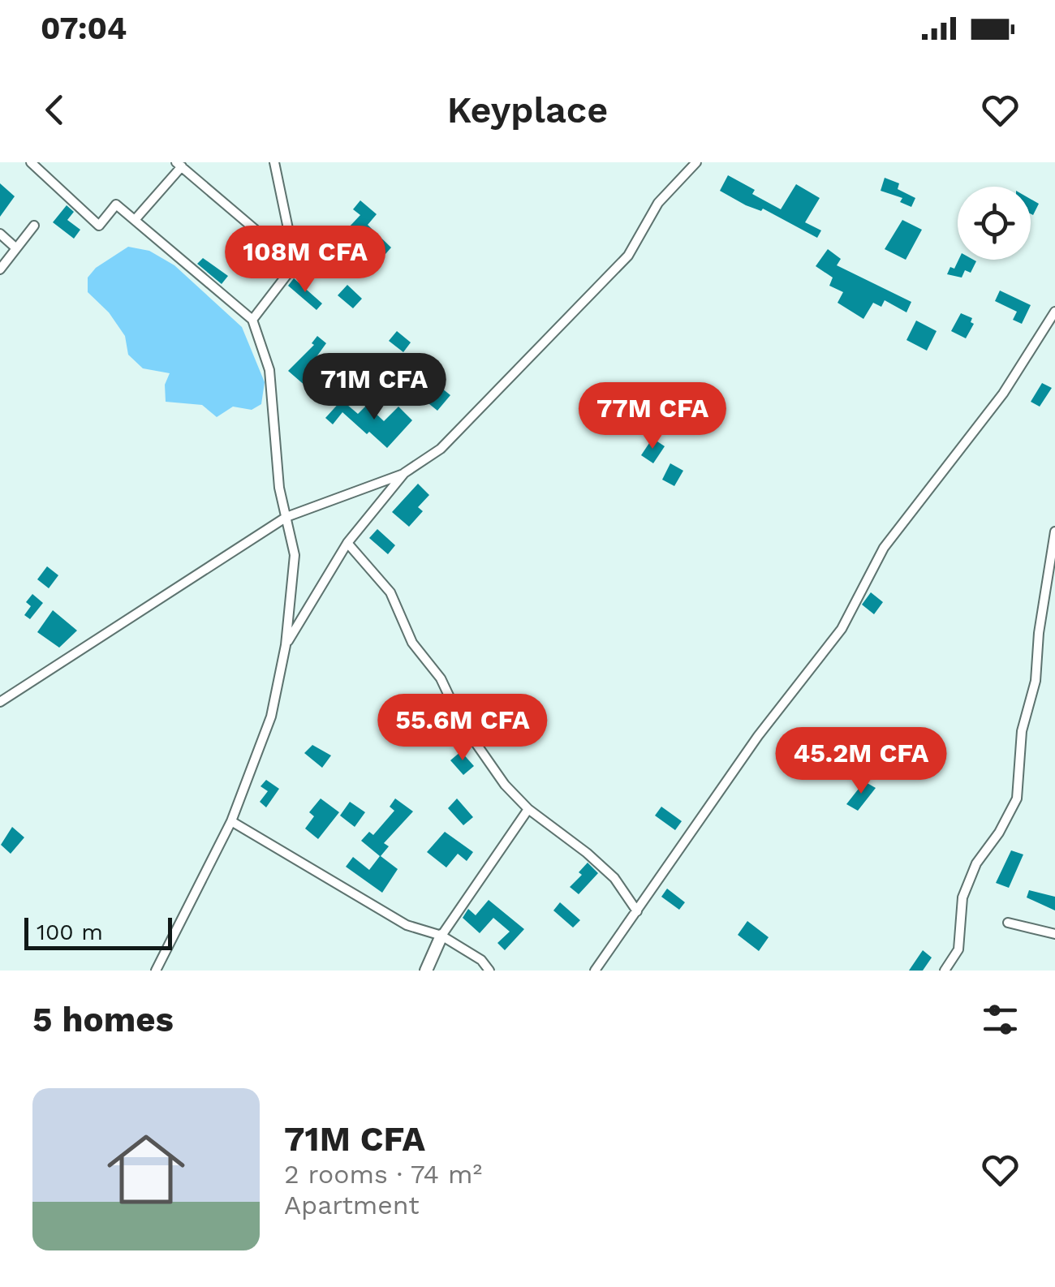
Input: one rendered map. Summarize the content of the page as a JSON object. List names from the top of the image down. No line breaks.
{"scale_bar":"100 m","page":{"status":"07:04","header":"Keyplace","price":["108M CFA","71M CFA","77M CFA","55.6M CFA","45.2M CFA"],"scale":"100 m","heading":"5 homes","list":[{"name":"71M CFA","note":"2 rooms · 74 m² · Apartment"}]}}
